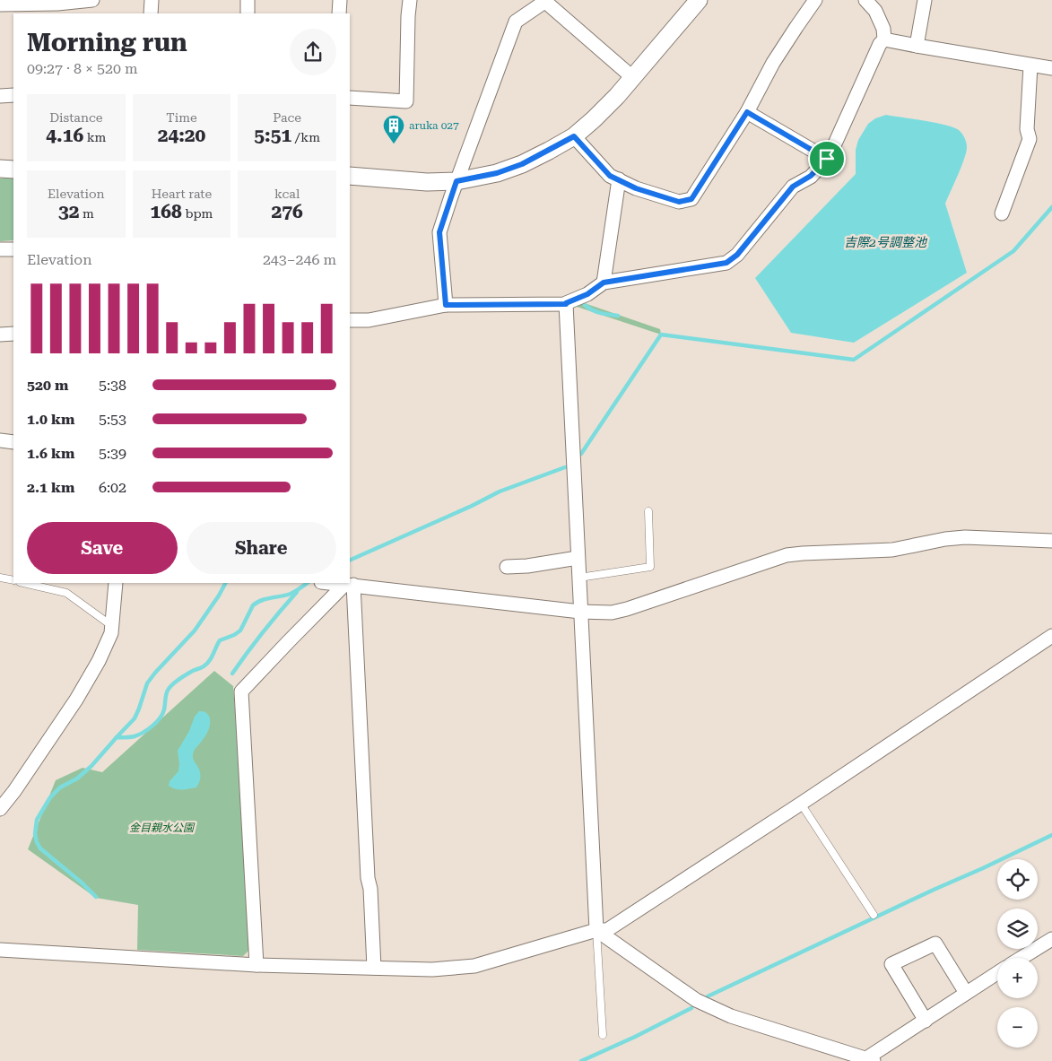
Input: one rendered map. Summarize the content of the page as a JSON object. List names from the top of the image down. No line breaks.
{"water":["吉際2号調整池"],"parks":["金目親水公園"],"places":{"building":["aruka 027"]},"page":{"heading":["Morning run","09:27 · 8 × 520 m"],"stats":[["Distance","4.16 km"],["Time","24:20"],["Pace","5:51 /km"],["Elevation","32 m"],["Heart rate","168 bpm"],["kcal","276"]],"chart":["Elevation","243–246 m"],"list":[{"name":"520 m","note":"5:38"},{"name":"1.0 km","note":"5:53"},{"name":"1.6 km","note":"5:39"},{"name":"2.1 km","note":"6:02"}],"buttons":["Save","Share"],"map_buttons":["+","−"]}}
